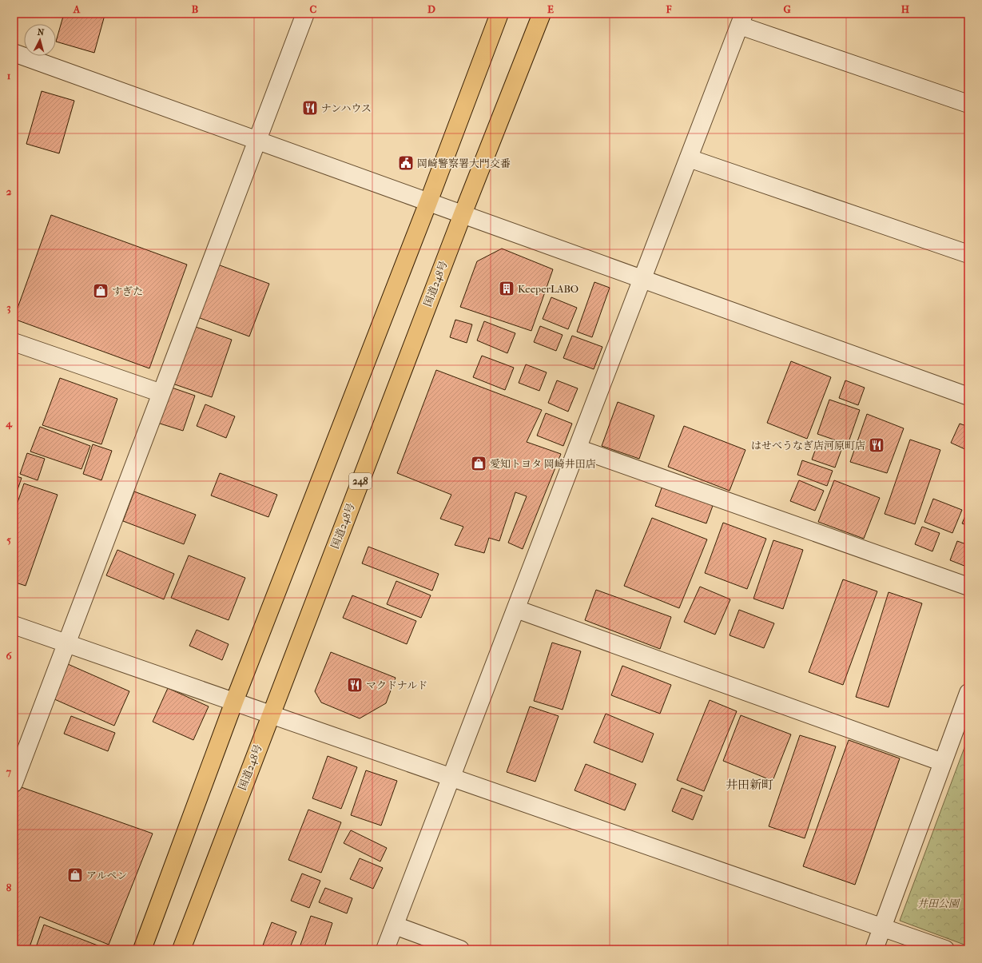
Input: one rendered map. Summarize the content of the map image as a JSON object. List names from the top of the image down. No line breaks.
{"streets":{"highway":["国道248号","248"]},"districts":["井田新町"],"parks":["井田公園"],"places":{"restaurant":["ナンハウス","はせべうなぎ店河原町店","マクドナルド"],"public building":["岡崎警察署大門交番"],"building":["KeeperLABO"],"shop":["すぎた","愛知トヨタ 岡崎井田店","アルペン"]},"north":"top","grid":{"columns":["A","B","C","D","E","F","G","H"],"rows":["1","2","3","4","5","6","7","8"]}}
